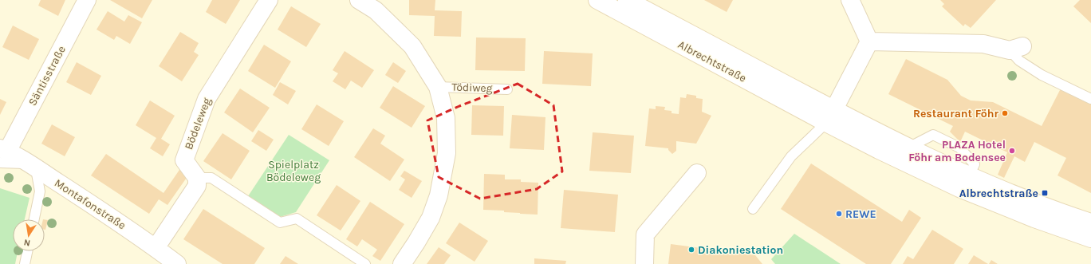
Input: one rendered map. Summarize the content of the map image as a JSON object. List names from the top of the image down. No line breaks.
{"streets":{"street":["Albrechtstraße","Säntisstraße","Bödeleweg","Montafonstraße"],"lane":["Tödiweg"]},"crossings":[["Säntisstraße","Montafonstraße"]],"parks":["Spielplatz Bödeleweg"],"places":{"other":["Restaurant Föhr","PLAZA Hotel Föhr am Bodensee","REWE","Diakoniestation"],"transit":["Albrechtstraße"]},"north":"bottom"}
